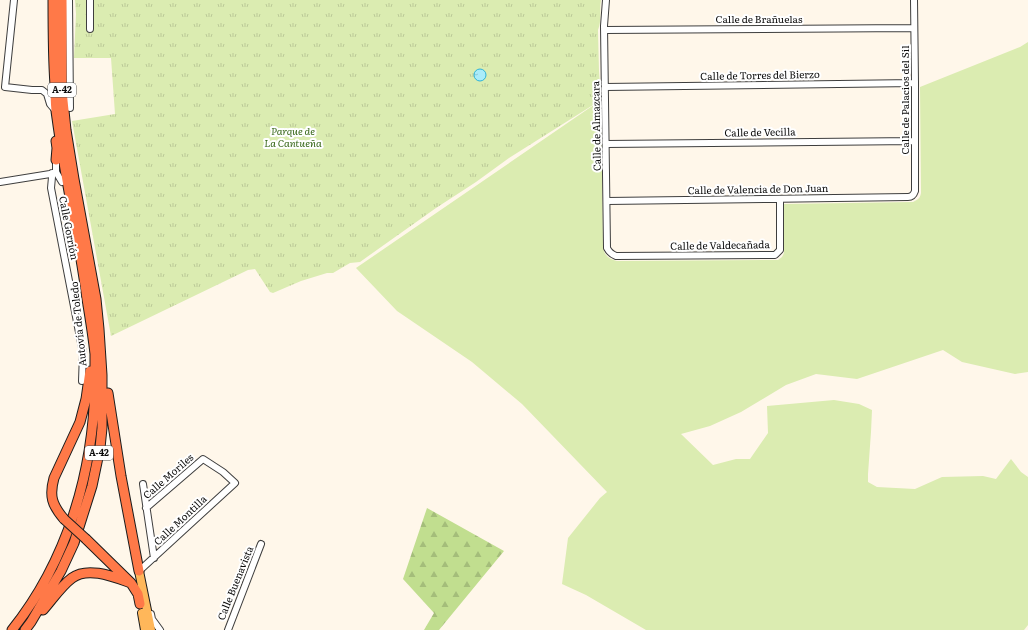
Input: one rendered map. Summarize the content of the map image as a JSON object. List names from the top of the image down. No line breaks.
{"streets":{"highway":["A-42","Autovía de Toledo"],"street":["Calle de Brañuelas","Calle de Torres del Bierzo","Calle de Palacios del Sil","Calle de Almazcara","Calle de Vecilla","Calle de Valencia de Don Juan","Calle Gorrión","Calle de Valdecañada","Calle Moriles","Calle Montilla","Calle Buenavista"]},"crossings":[["Calle de Brañuelas","Calle de Palacios del Sil"],["Calle de Brañuelas","Calle de Almazcara"],["Calle de Torres del Bierzo","Calle de Palacios del Sil"],["Calle de Torres del Bierzo","Calle de Almazcara"],["Calle de Palacios del Sil","Calle de Vecilla"],["Calle de Palacios del Sil","Calle de Valencia de Don Juan"],["Calle de Almazcara","Calle de Vecilla"],["Calle de Almazcara","Calle de Valencia de Don Juan"],["Calle de Almazcara","Calle de Valdecañada"],["Calle de Valencia de Don Juan","Calle de Valdecañada"],["Calle Moriles","Calle Montilla"]],"parks":["Parque de La Cantueña"]}
